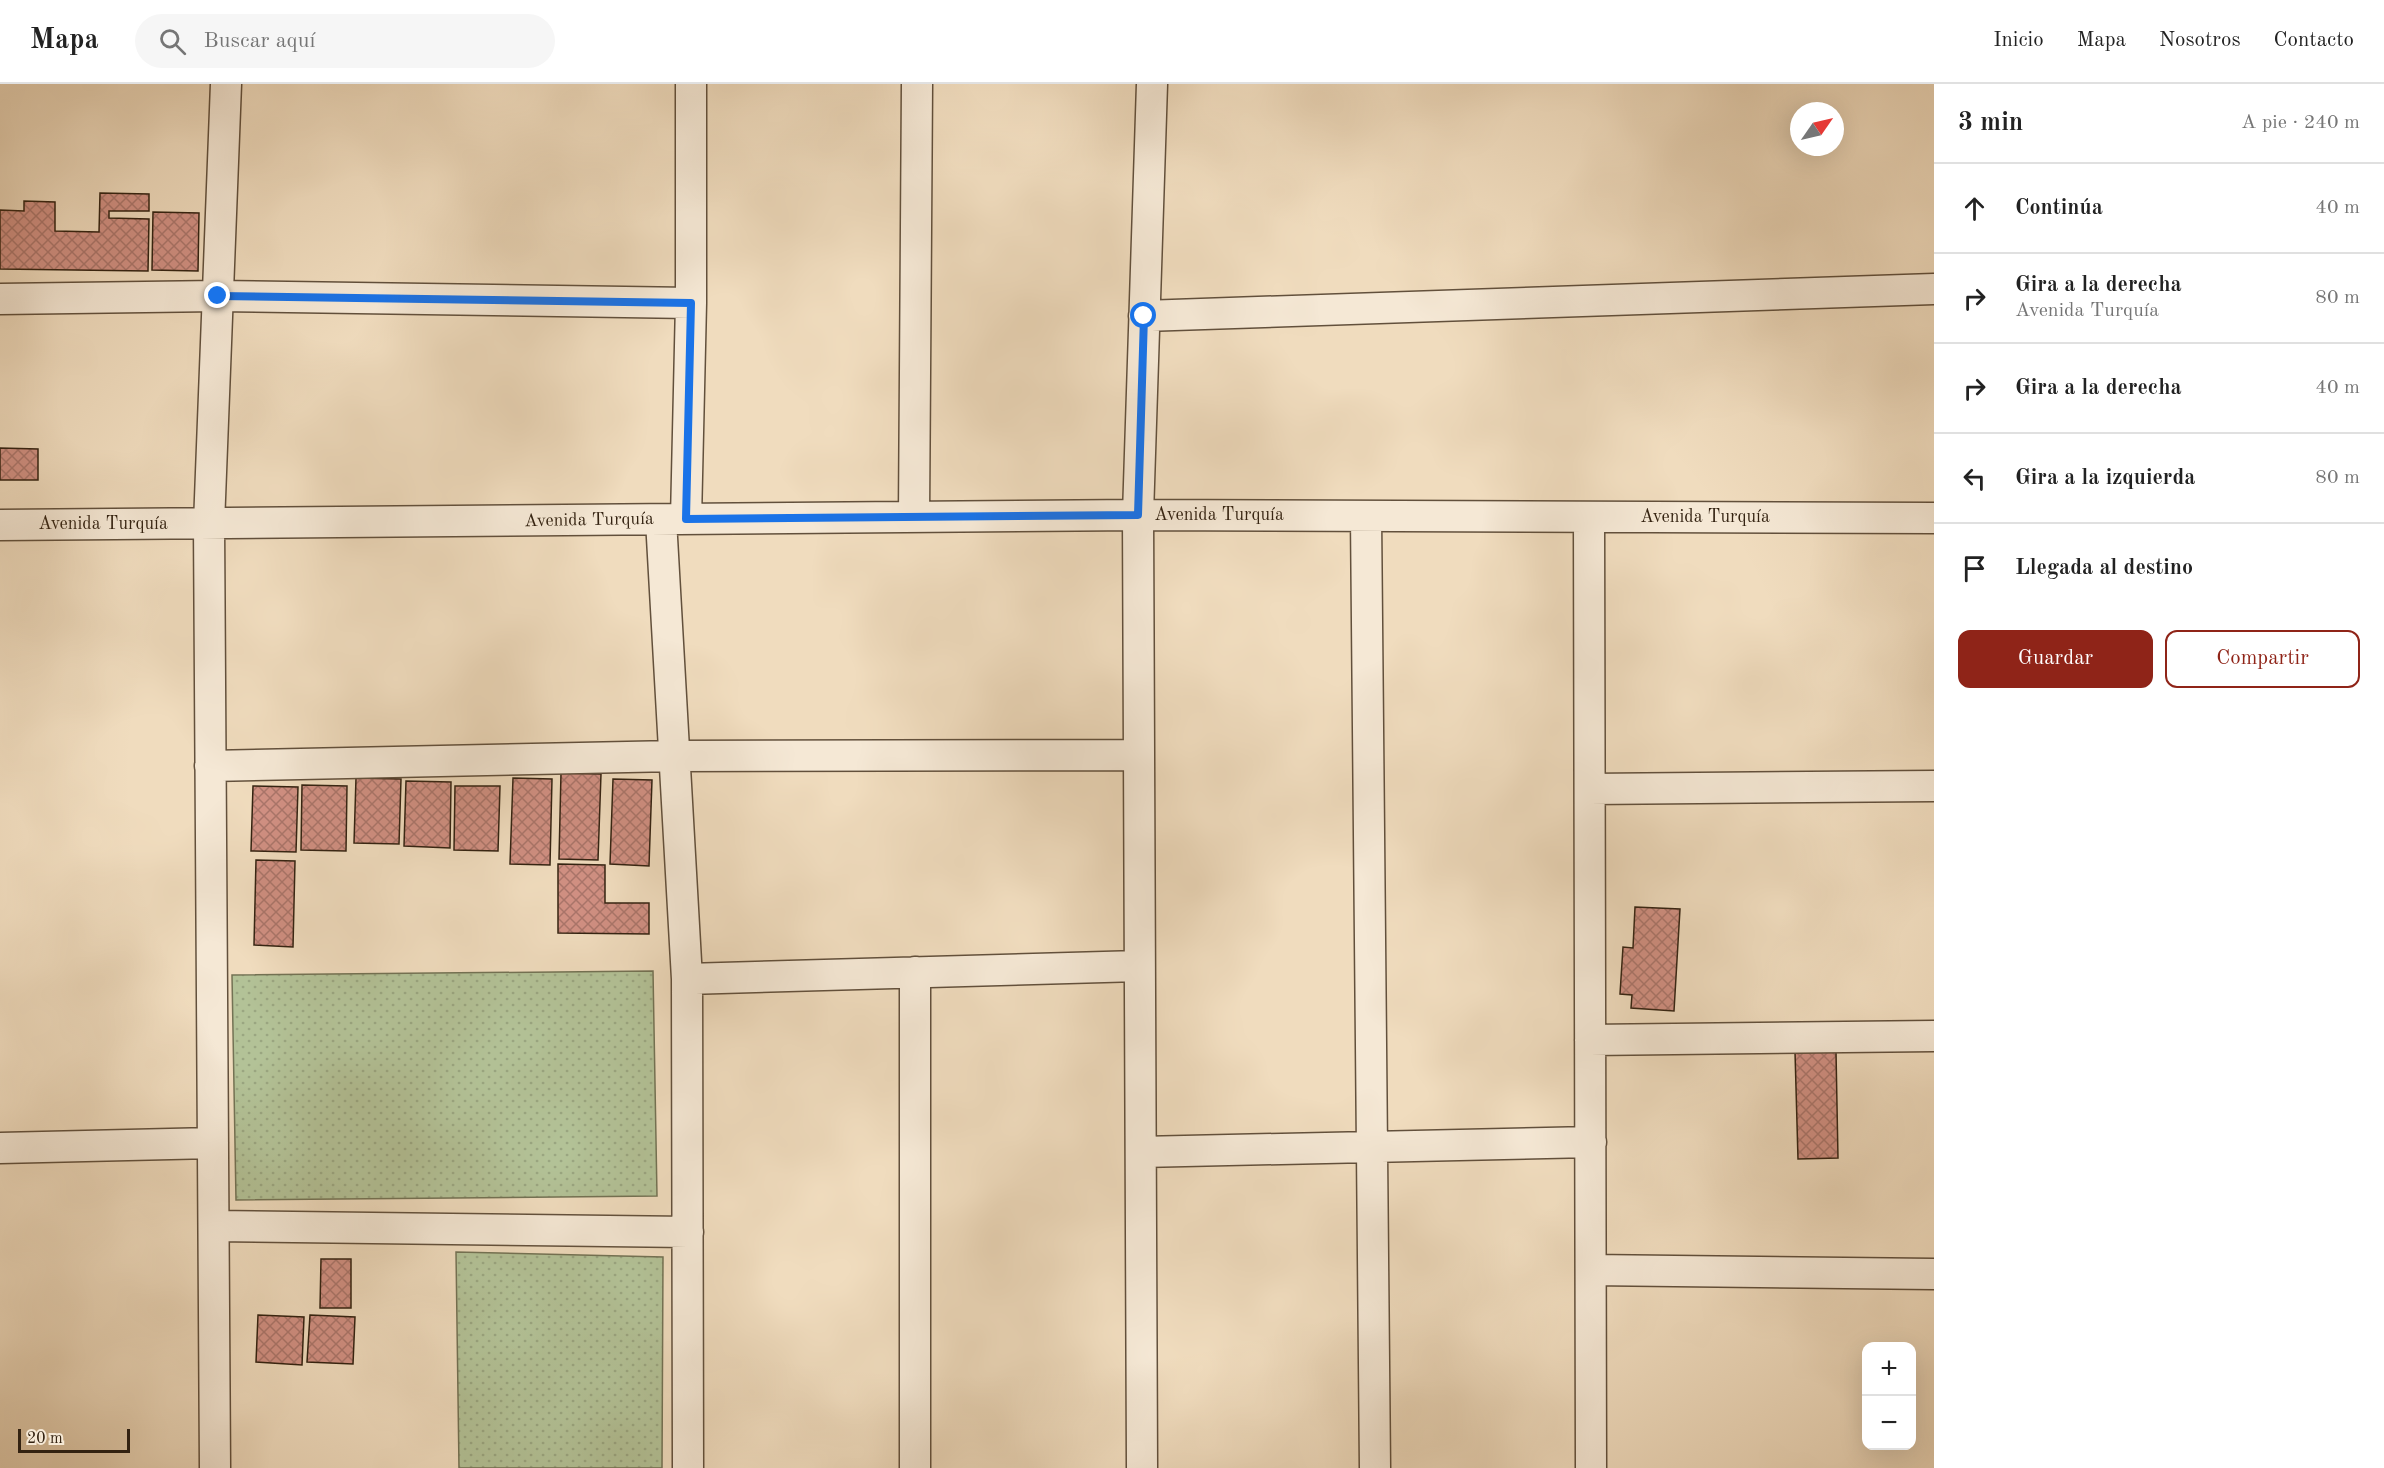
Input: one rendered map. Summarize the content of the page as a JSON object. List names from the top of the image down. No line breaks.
{"streets":{"street":["Avenida Turquía"]},"scale_bar":"20 m","north":"top right","page":{"header":"Mapa","search":"Buscar aquí","nav":["Inicio","Mapa","Nosotros","Contacto"],"heading":["3 min","A pie · 240 m"],"list":[["Continúa","40 m"],["Gira a la derecha","Avenida Turquía","80 m"],["Gira a la derecha","40 m"],["Gira a la izquierda","80 m"],"Llegada al destino"],"buttons":["Guardar","Compartir"],"map_buttons":["+","−"],"scale":"20 m"}}
